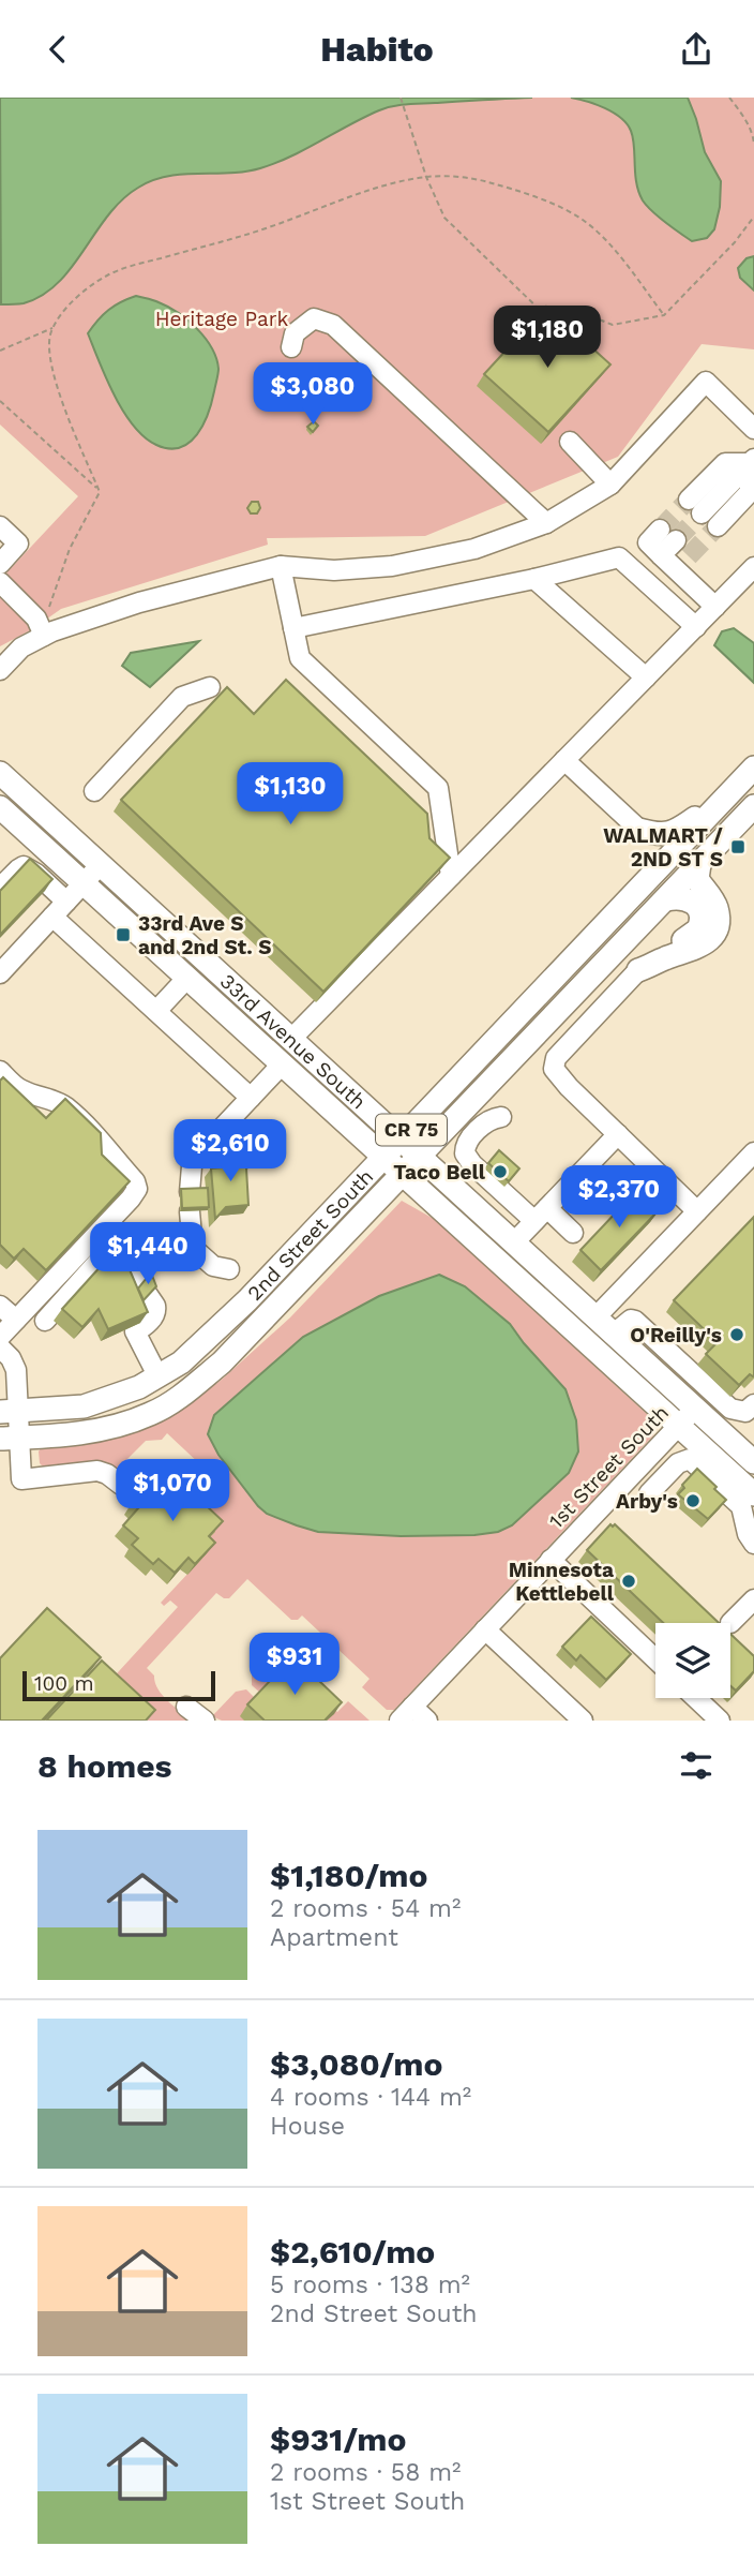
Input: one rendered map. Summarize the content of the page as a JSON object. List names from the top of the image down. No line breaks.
{"streets":{"main road":["33rd Avenue South","CR 75","2nd Street South"],"street":["1st Street South"]},"crossings":[["33rd Avenue South","2nd Street South"],["33rd Avenue South","1st Street South"]],"parks":["Heritage Park"],"places":{"transit":["WALMART / 2ND ST S","33rd Ave S and 2nd St. S"],"other":["Taco Bell","O'Reilly's","Arby's","Minnesota Kettlebell"]},"scale_bar":"100 m","page":{"header":"Habito","price":["$1,180","$3,080","$1,130","$2,610","$2,370","$1,440","$1,070","$931"],"scale":"100 m","heading":"8 homes","list":[{"name":"$1,180/mo","note":"2 rooms · 54 m² · Apartment"},{"name":"$3,080/mo","note":"4 rooms · 144 m² · House"},{"name":"$2,610/mo","note":"5 rooms · 138 m² · 2nd Street South"},{"name":"$931/mo","note":"2 rooms · 58 m² · 1st Street South"}]}}
